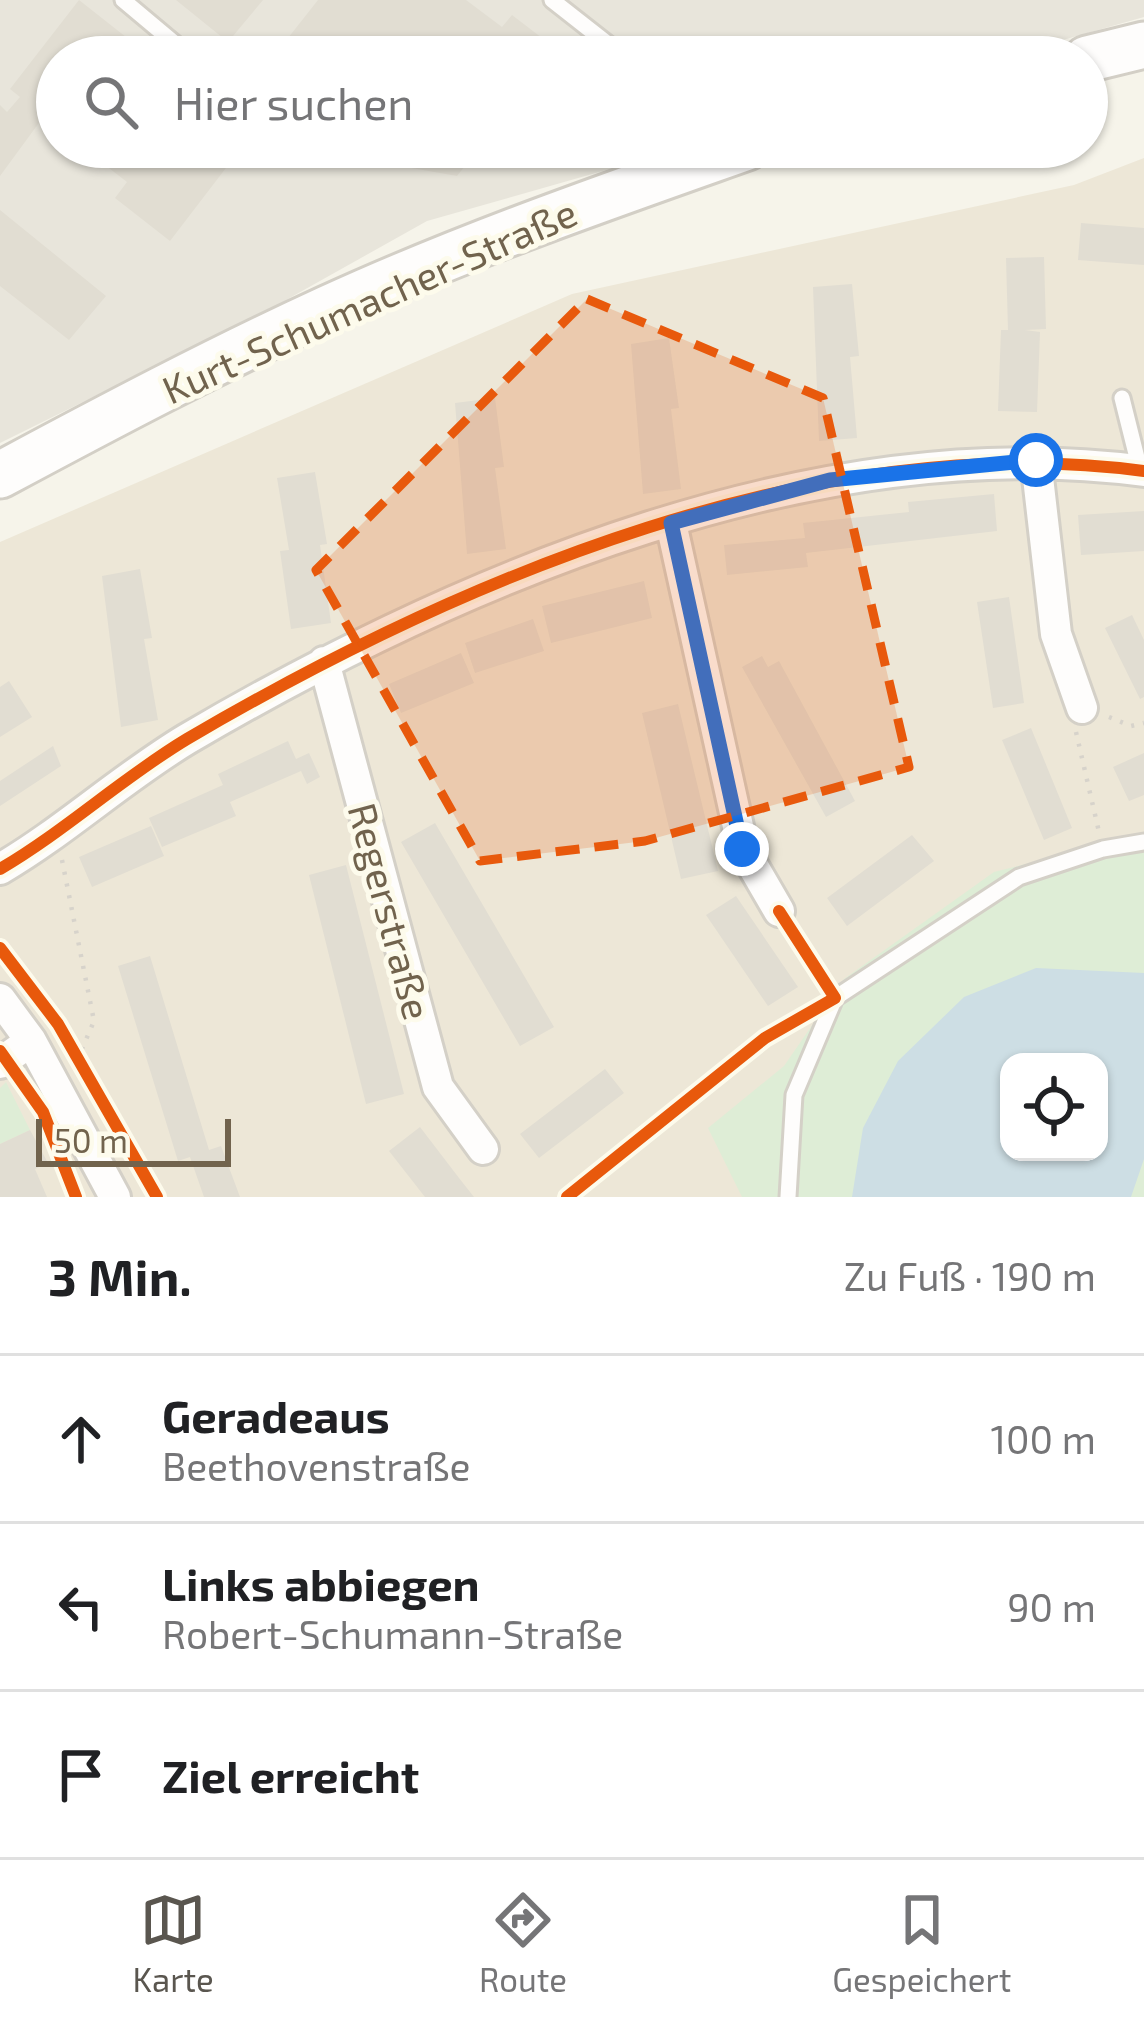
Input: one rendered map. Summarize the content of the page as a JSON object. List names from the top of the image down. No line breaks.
{"streets":{"street":["Kurt-Schumacher-Straße","Regerstraße"]},"scale_bar":"50 m","page":{"search":"Hier suchen","scale":"50 m","heading":["3 Min.","Zu Fuß · 190 m"],"list":[["Geradeaus","Beethovenstraße","100 m"],["Links abbiegen","Robert-Schumann-Straße","90 m"],"Ziel erreicht"],"nav":["Karte","Route","Gespeichert"]}}
